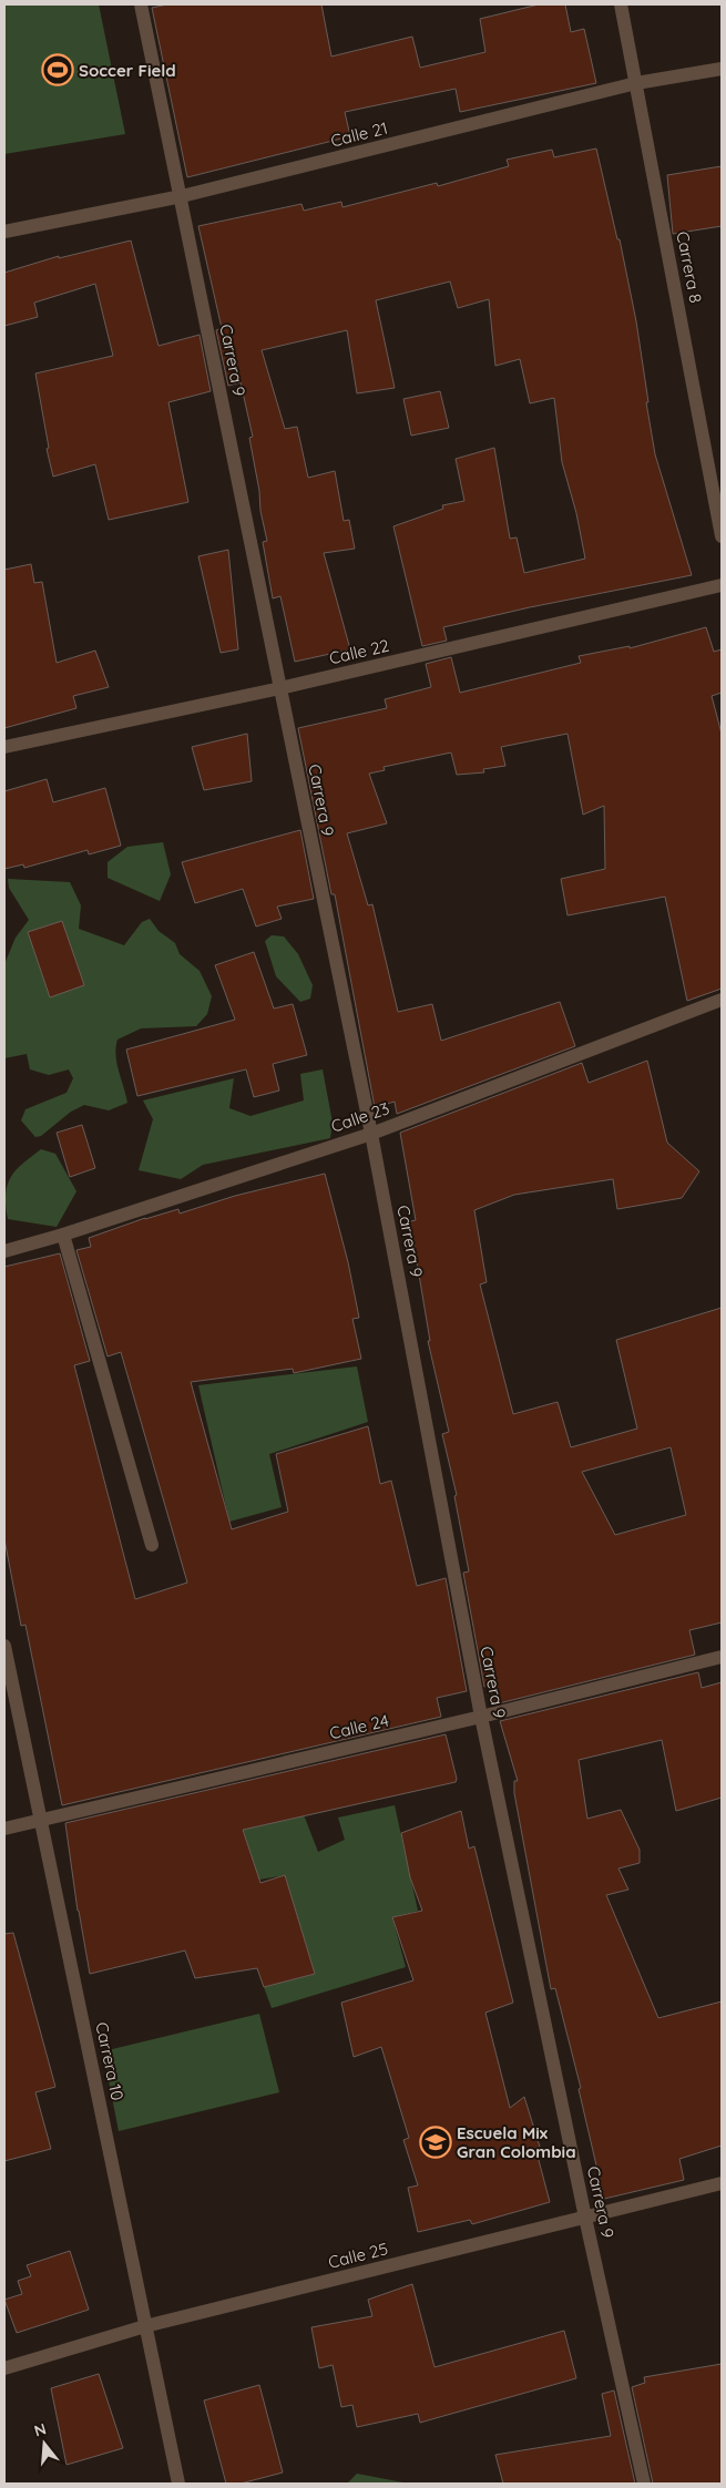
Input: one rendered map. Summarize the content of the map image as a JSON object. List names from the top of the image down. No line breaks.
{"streets":{"street":["Calle 21","Carrera 8","Carrera 9","Calle 22","Calle 23","Calle 24","Carrera 10","Calle 25"]},"crossings":[["Calle 21","Carrera 8"],["Calle 21","Carrera 9"],["Carrera 9","Calle 22"],["Carrera 9","Calle 23"],["Carrera 9","Calle 24"],["Carrera 9","Calle 25"],["Calle 24","Carrera 10"],["Carrera 10","Calle 25"]],"places":{"sports":["Soccer Field"],"school or university":["Escuela Mix Gran Colombia"]},"north":"top"}
